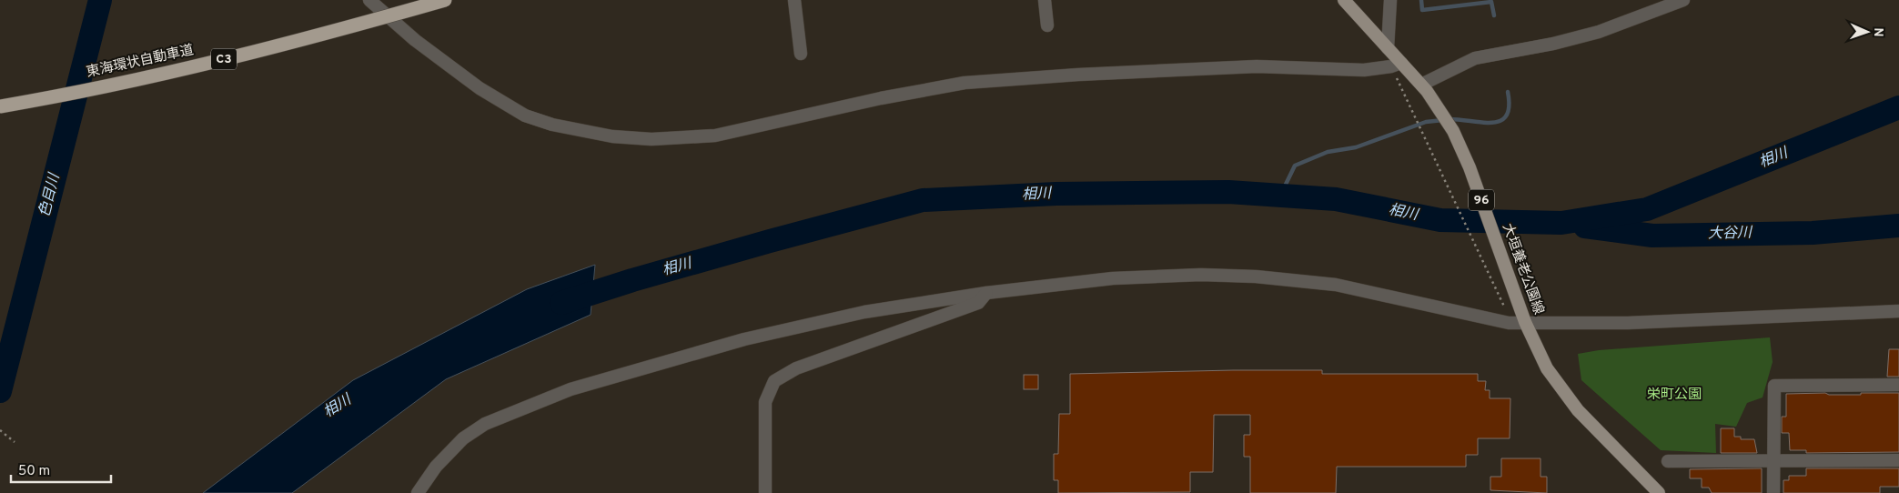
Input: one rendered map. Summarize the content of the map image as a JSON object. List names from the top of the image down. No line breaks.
{"streets":{"highway":["C3","東海環状自動車道"],"main road":["96","大垣養老公園線"]},"water":["相川","色目川","大谷川"],"parks":["栄町公園"],"scale_bar":"50 m","north":"right"}
